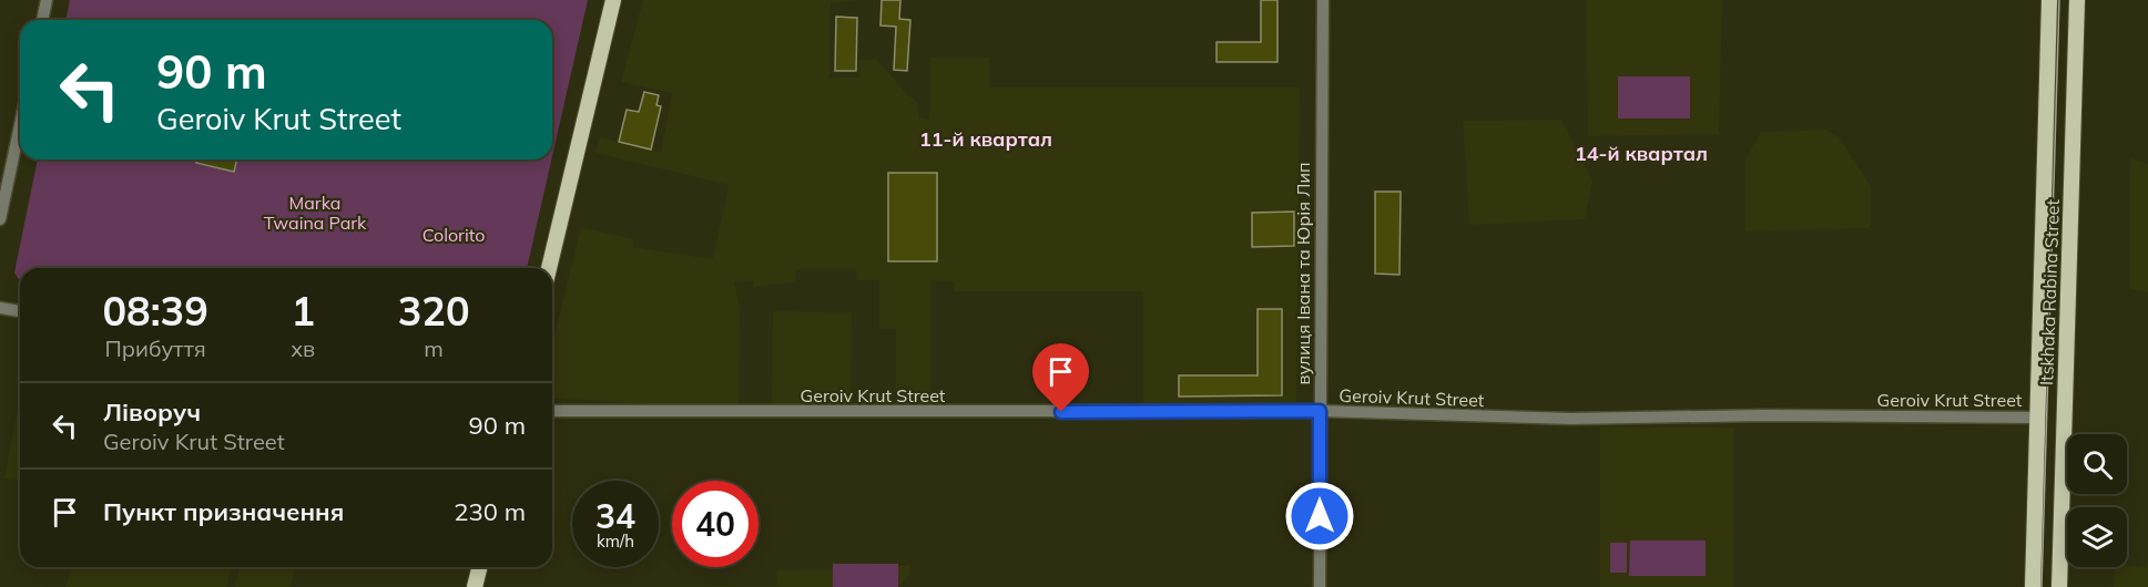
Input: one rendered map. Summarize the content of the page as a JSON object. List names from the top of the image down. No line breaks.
{"streets":{"main road":["Itskhaka Rabina Street"],"street":["вулиця Івана та Юрія Лип","Geroiv Krut Street"]},"crossings":[["вулиця Івана та Юрія Лип","Geroiv Krut Street"],["Itskhaka Rabina Street","Geroiv Krut Street"]],"districts":["11-й квартал","14-й квартал"],"parks":["Marka Twaina Park","Colorito"],"page":{"turn":["90 m","Geroiv Krut Street"],"eta":["08:39","Прибуття","1","хв","320","m"],"list":[{"name":"Ліворуч","note":"Geroiv Krut Street","value":"90 m"},{"name":"Пункт призначення","value":"230 m"}],"speed":"34 km/h","limit":"40"}}
